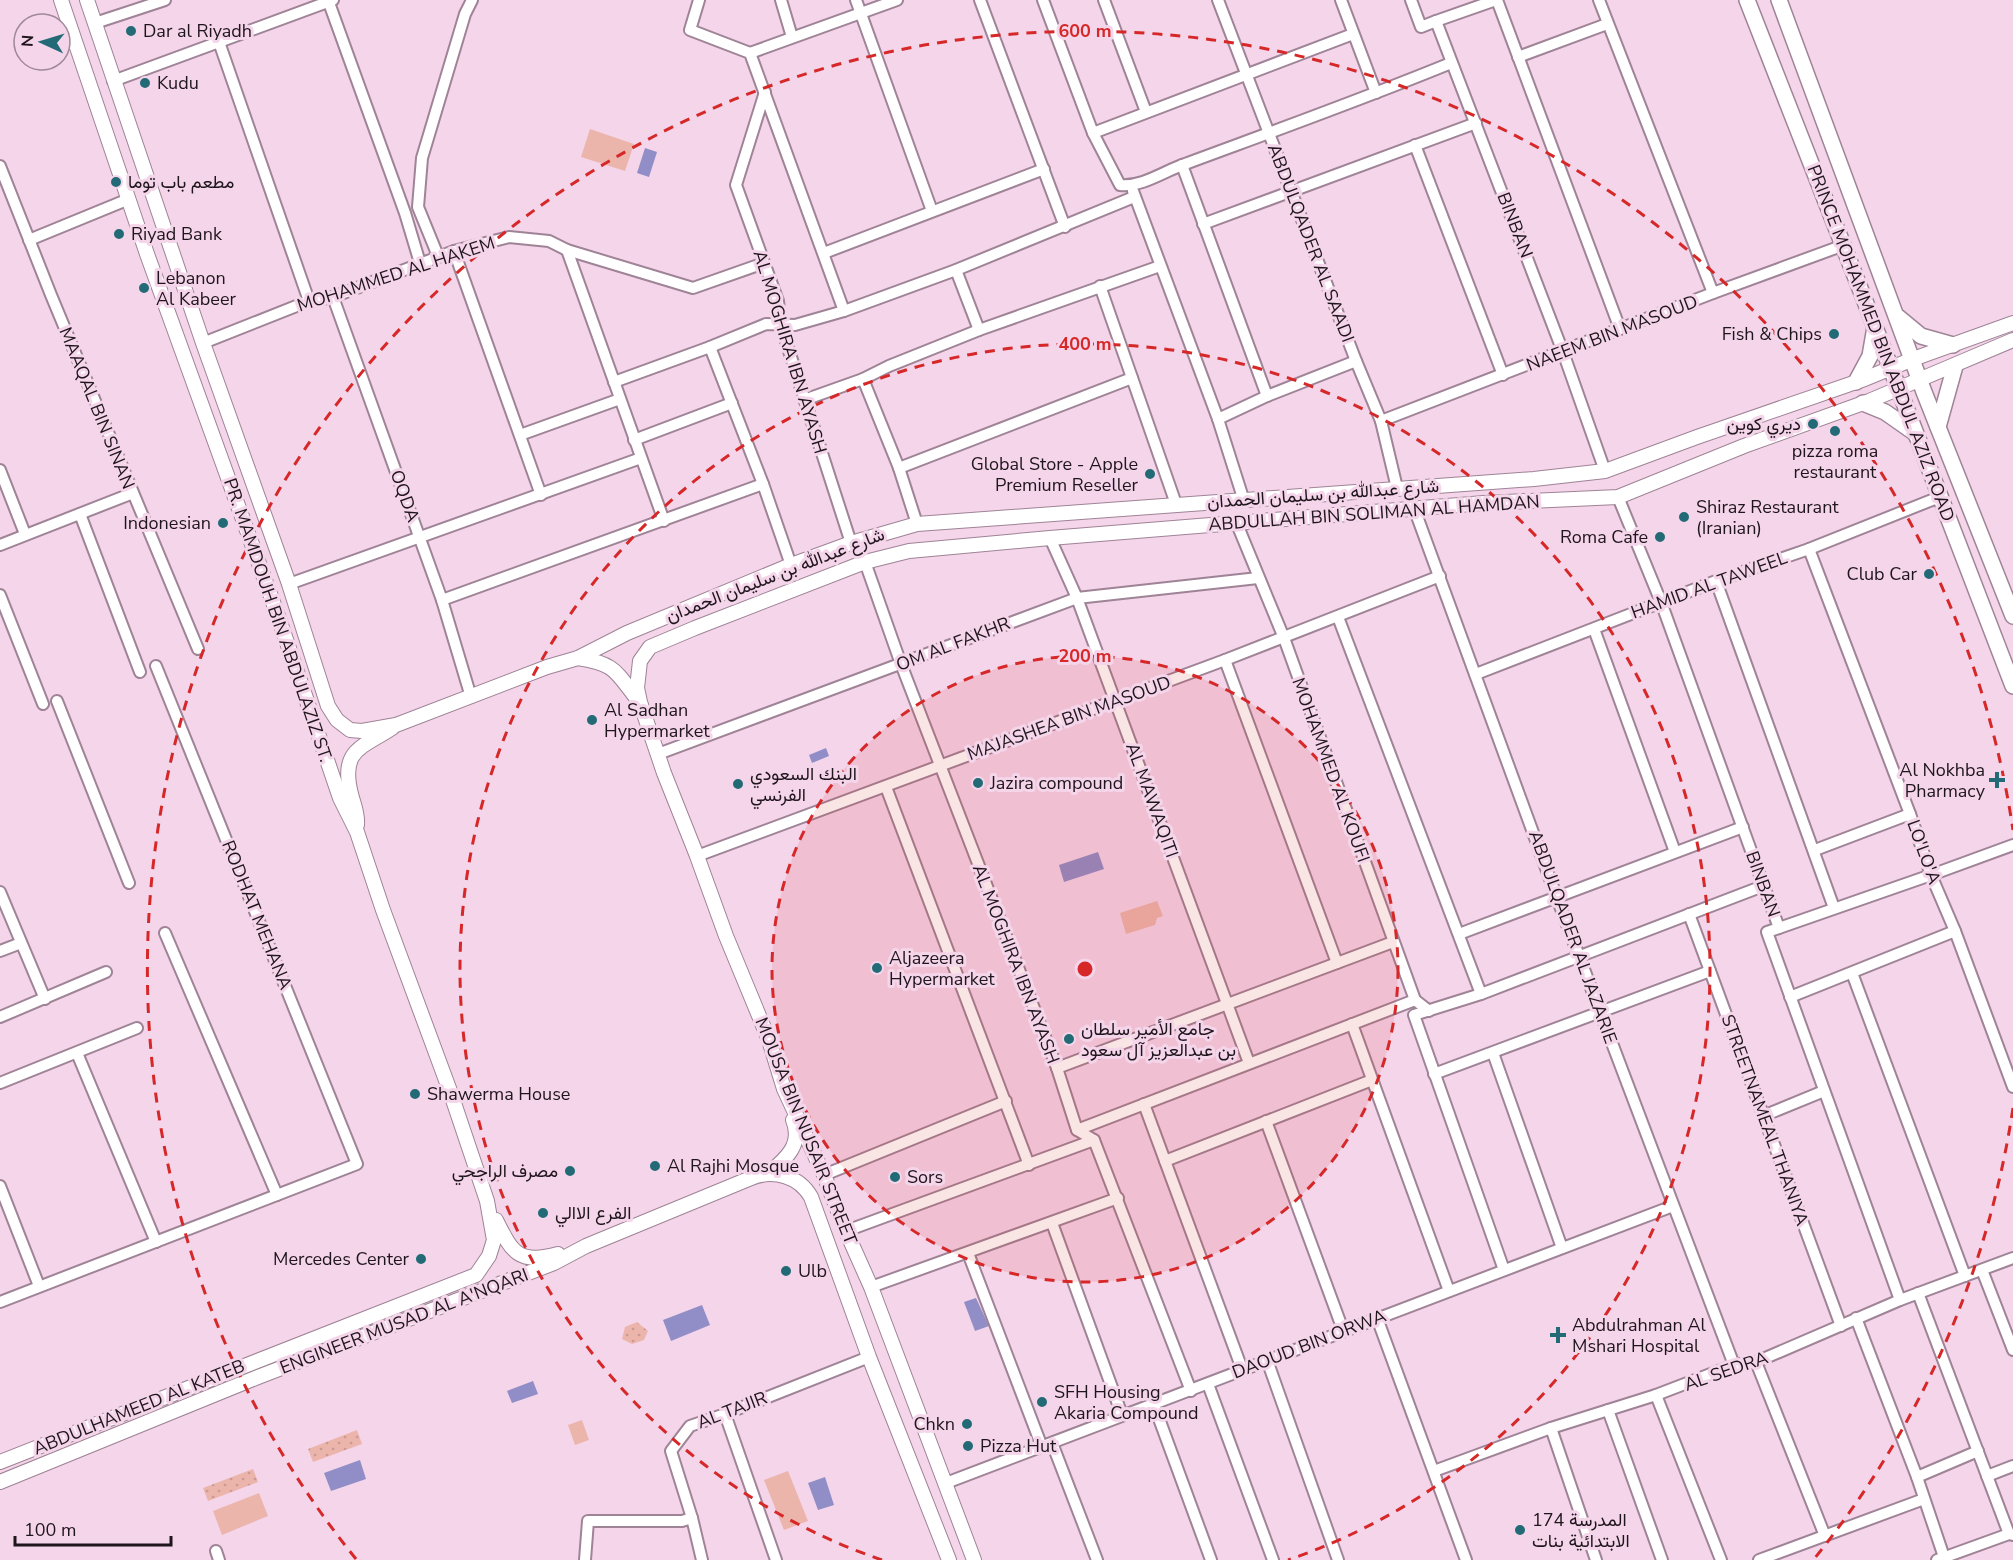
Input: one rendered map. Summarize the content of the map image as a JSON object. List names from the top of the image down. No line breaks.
{"streets":{"main road":["PRINCE MOHAMMED BIN ABDUL AZIZ ROAD"],"street":["BINBAN","ABDULQADER AL SAADI","MOHAMMED AL HAKEM","NAEEM BIN MASOUD","AL MOGHIRA IBN AYASH","MAAQAL BIN SINAN","شارع عبدالله بن سليمان الحمدان","OQDA","ABDULLAH BIN SOLIMAN AL HAMDAN","HAMID AL TAWEEL","PR. MAMDOUH BIN ABDULAZIZ ST.","OM AL FAKHR","MAJASHEA BIN MASOUD","MOHAMMED AL KOUFI","AL MAWAQITI","LO'LO'A","RODHAT MEHANA","ABDULQADER AL JAZARIE","STREETNAMEAL THANIYA","MOUSA BIN NUSAIR STREET","ENGINEER MUSAD AL A'NQARI","DAOUD BIN ORWA","AL SEDRA","ABDULHAMEED AL KATEB","AL TAJIR"]},"crossings":[["BINBAN","NAEEM BIN MASOUD"],["BINBAN","شارع عبدالله بن سليمان الحمدان"],["BINBAN","ABDULLAH BIN SOLIMAN AL HAMDAN"],["BINBAN","HAMID AL TAWEEL"],["BINBAN","AL SEDRA"],["ABDULQADER AL SAADI","NAEEM BIN MASOUD"],["ABDULQADER AL SAADI","شارع عبدالله بن سليمان الحمدان"],["MOHAMMED AL HAKEM","AL MOGHIRA IBN AYASH"],["MOHAMMED AL HAKEM","OQDA"],["MOHAMMED AL HAKEM","PR. MAMDOUH BIN ABDULAZIZ ST."],["NAEEM BIN MASOUD","PRINCE MOHAMMED BIN ABDUL AZIZ ROAD"],["PRINCE MOHAMMED BIN ABDUL AZIZ ROAD","شارع عبدالله بن سليمان الحمدان"],["PRINCE MOHAMMED BIN ABDUL AZIZ ROAD","ABDULLAH BIN SOLIMAN AL HAMDAN"],["PRINCE MOHAMMED BIN ABDUL AZIZ ROAD","HAMID AL TAWEEL"],["AL MOGHIRA IBN AYASH","شارع عبدالله بن سليمان الحمدان"],["AL MOGHIRA IBN AYASH","ABDULLAH BIN SOLIMAN AL HAMDAN"],["AL MOGHIRA IBN AYASH","OM AL FAKHR"],["AL MOGHIRA IBN AYASH","MAJASHEA BIN MASOUD"],["ABDULLAH BIN SOLIMAN AL HAMDAN","MOHAMMED AL KOUFI"],["ABDULLAH BIN SOLIMAN AL HAMDAN","AL MAWAQITI"],["ABDULLAH BIN SOLIMAN AL HAMDAN","ABDULQADER AL JAZARIE"],["ABDULLAH BIN SOLIMAN AL HAMDAN","MOUSA BIN NUSAIR STREET"],["HAMID AL TAWEEL","LO'LO'A"],["HAMID AL TAWEEL","ABDULQADER AL JAZARIE"],["PR. MAMDOUH BIN ABDULAZIZ ST.","ABDULHAMEED AL KATEB"],["OM AL FAKHR","MOHAMMED AL KOUFI"],["OM AL FAKHR","AL MAWAQITI"],["OM AL FAKHR","MOUSA BIN NUSAIR STREET"],["MAJASHEA BIN MASOUD","MOHAMMED AL KOUFI"],["MAJASHEA BIN MASOUD","AL MAWAQITI"],["MAJASHEA BIN MASOUD","ABDULQADER AL JAZARIE"],["MAJASHEA BIN MASOUD","MOUSA BIN NUSAIR STREET"],["ABDULQADER AL JAZARIE","DAOUD BIN ORWA"],["ABDULQADER AL JAZARIE","AL SEDRA"],["STREETNAMEAL THANIYA","AL SEDRA"],["MOUSA BIN NUSAIR STREET","ENGINEER MUSAD AL A'NQARI"],["MOUSA BIN NUSAIR STREET","DAOUD BIN ORWA"],["MOUSA BIN NUSAIR STREET","AL TAJIR"]],"places":{"other":["Dar al Riyadh","Kudu","مطعم باب توما","Riyad Bank","Lebanon Al Kabeer","Fish & Chips","ديري كوين","pizza roma restaurant","Global Store - Apple Premium Reseller","Shiraz Restaurant (Iranian)","Indonesian","Roma Cafe","Club Car","Al Sadhan Hypermarket","Jazira compound","البنك السعودي الفرنسي","Aljazeera Hypermarket","جامع الأمير سلطان بن عبدالعزيز آل سعود","Shawerma House","Al Rajhi Mosque","مصرف الراجحي","Sors","الفرع الاالي","Mercedes Center","Ulb","SFH Housing Akaria Compound","Chkn","Pizza Hut","المدرسة 174 الابتدائية بنات"],"health":["Al Nokhba Pharmacy","Abdulrahman Al Mshari Hospital"]},"scale_bar":"100 m","north":"left","rings":["600 m","400 m","200 m"]}
